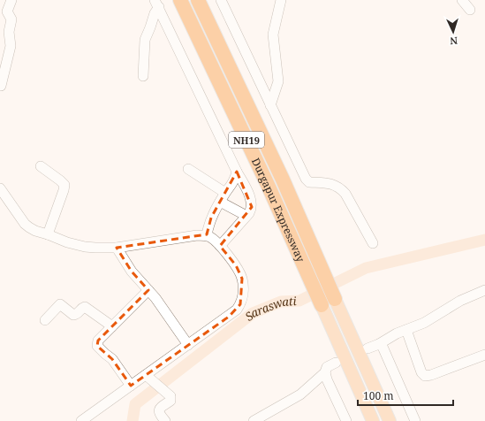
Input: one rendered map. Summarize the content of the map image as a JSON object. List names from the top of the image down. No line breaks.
{"streets":{"highway":["NH19","Durgapur Expressway"]},"water":["Saraswati"],"scale_bar":"100 m","north":"bottom"}
